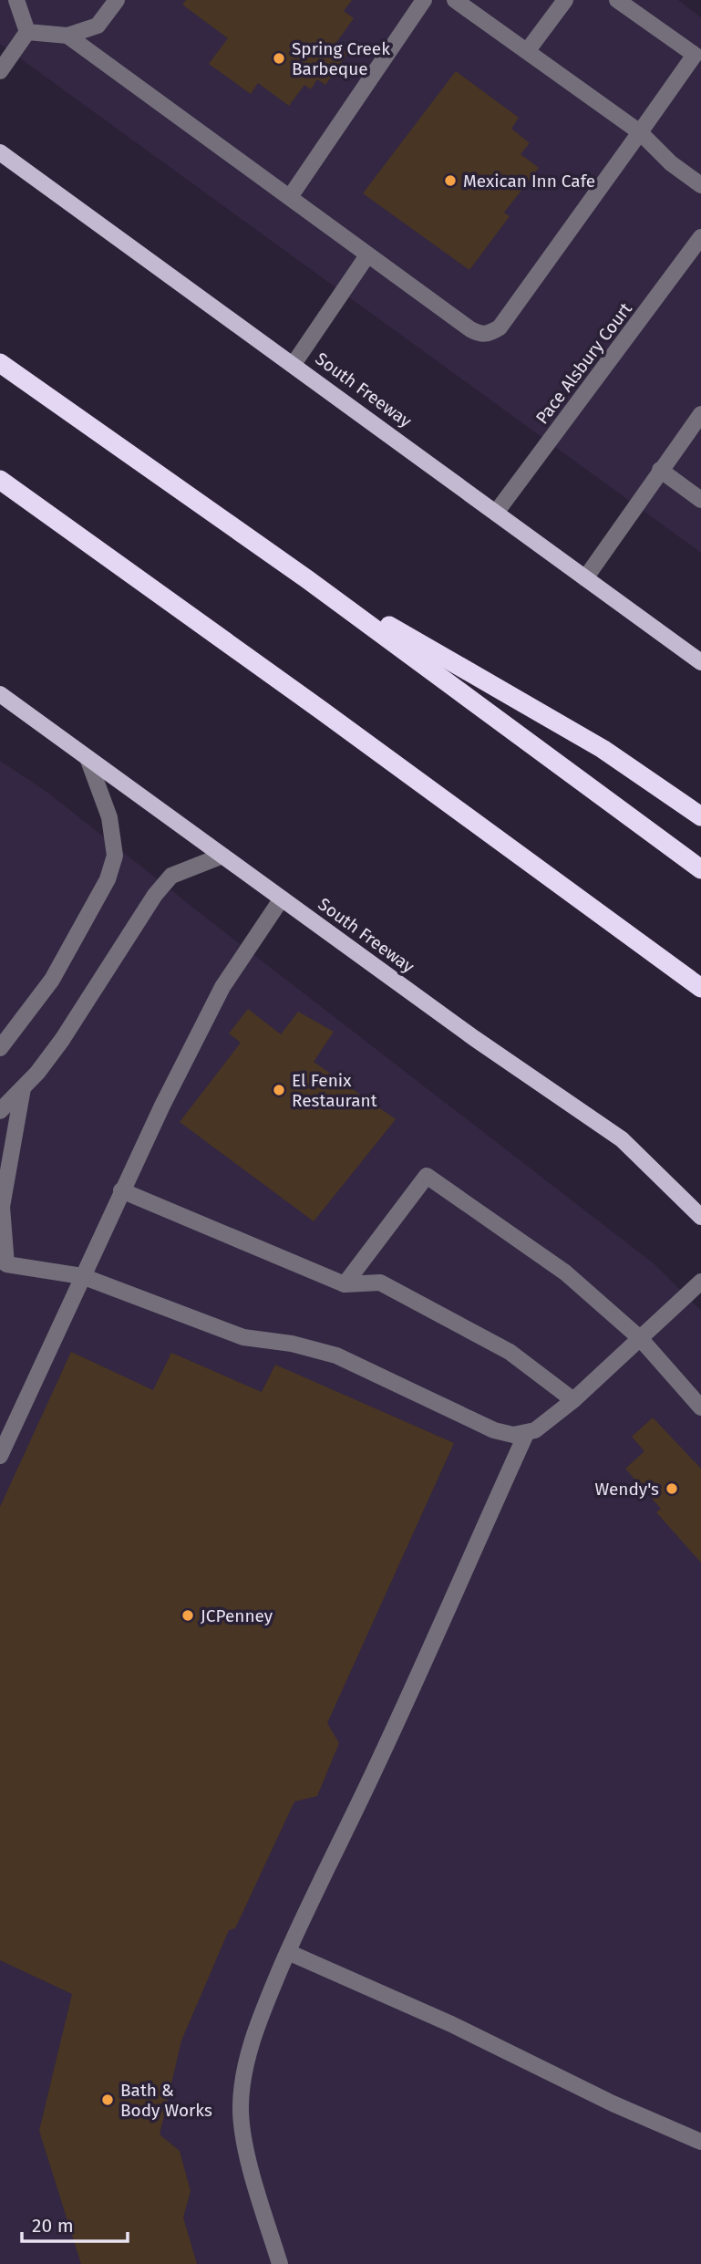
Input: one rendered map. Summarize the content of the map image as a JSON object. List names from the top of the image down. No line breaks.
{"streets":{"main road":["South Freeway"],"street":["Pace Alsbury Court"]},"crossings":[["Pace Alsbury Court","South Freeway"]],"places":["Spring Creek Barbeque","Mexican Inn Cafe","El Fenix Restaurant","Wendy's","JCPenney","Bath & Body Works"],"scale_bar":"20 m"}
